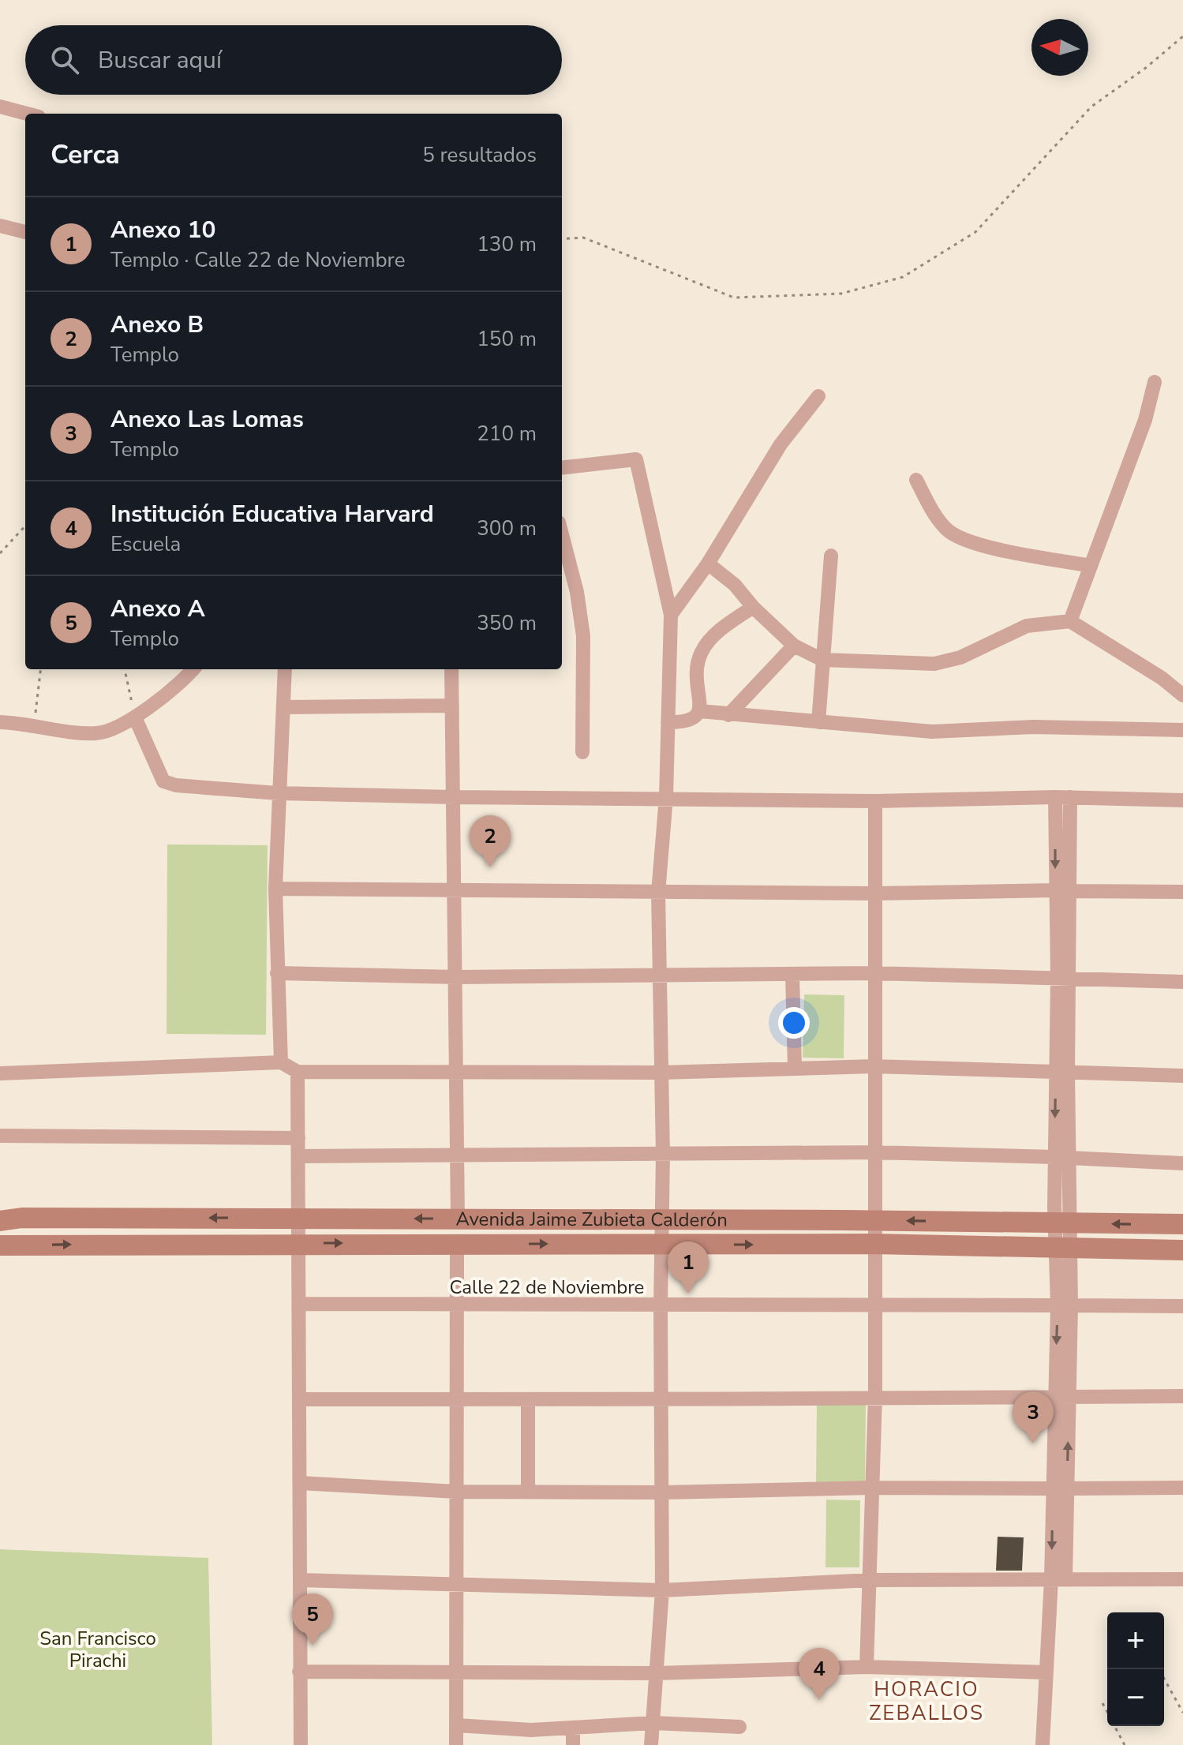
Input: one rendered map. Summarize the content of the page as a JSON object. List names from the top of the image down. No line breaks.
{"streets":{"street":["Avenida Jaime Zubieta Calderón","Calle 22 de Noviembre"]},"districts":["HORACIO ZEBALLOS"],"parks":["San Francisco Pirachi"],"north":"left","page":{"search":"Buscar aquí","heading":["Cerca","5 resultados"],"list":[{"mark":"1","name":"Anexo 10","note":"Templo · Calle 22 de Noviembre","value":"130 m"},{"mark":"2","name":"Anexo B","note":"Templo","value":"150 m"},{"mark":"3","name":"Anexo Las Lomas","note":"Templo","value":"210 m"},{"mark":"4","name":"Institución Educativa Harvard","note":"Escuela","value":"300 m"},{"mark":"5","name":"Anexo A","note":"Templo","value":"350 m"}],"pins":["2","1","3","5","4"],"map_buttons":["+","−"]}}
